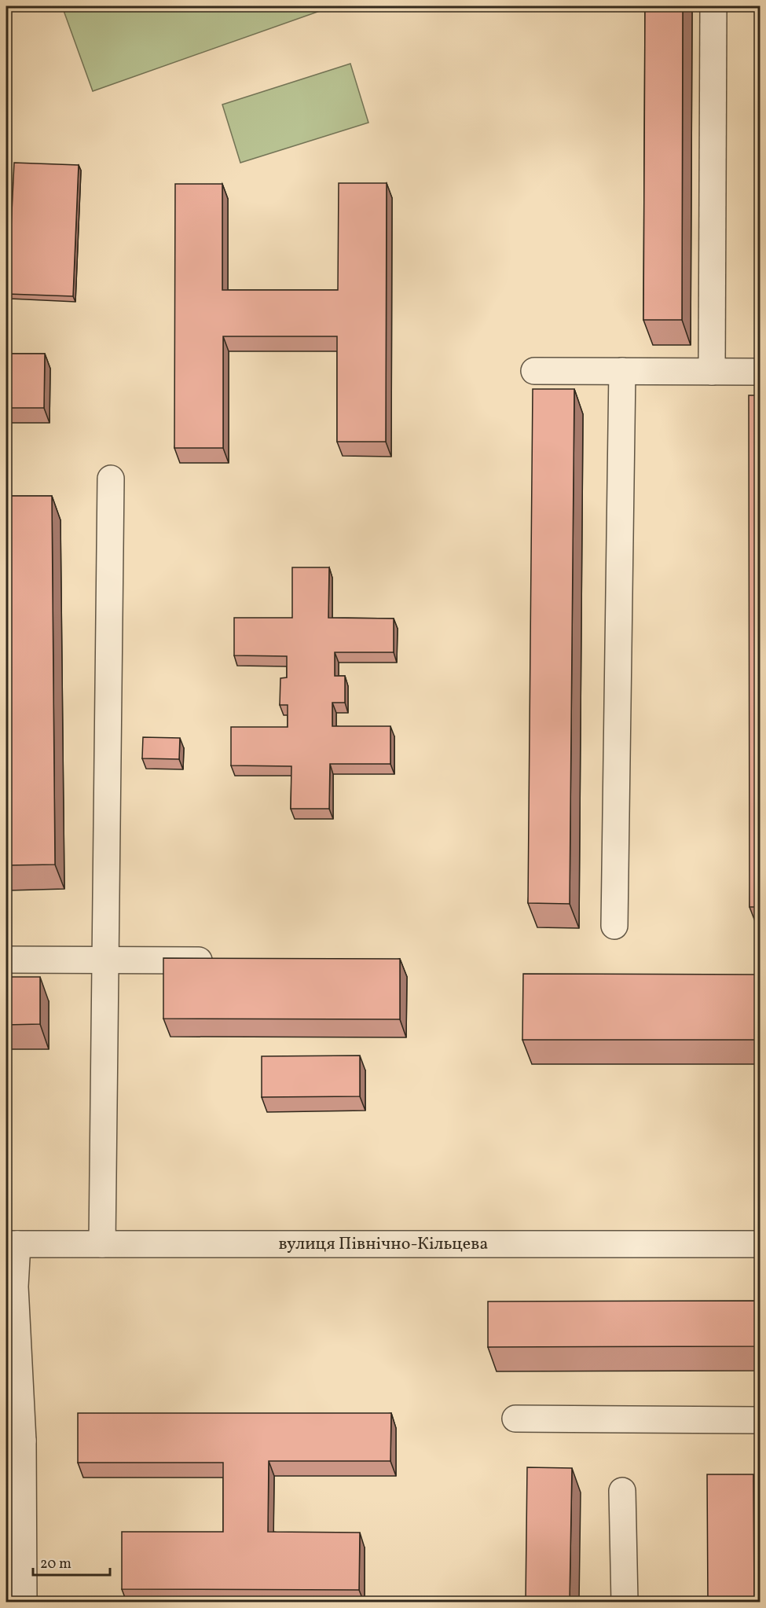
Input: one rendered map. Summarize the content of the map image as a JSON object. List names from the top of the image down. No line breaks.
{"streets":{"street":["вулиця Північно-Кільцева"]},"scale_bar":"20 m"}
